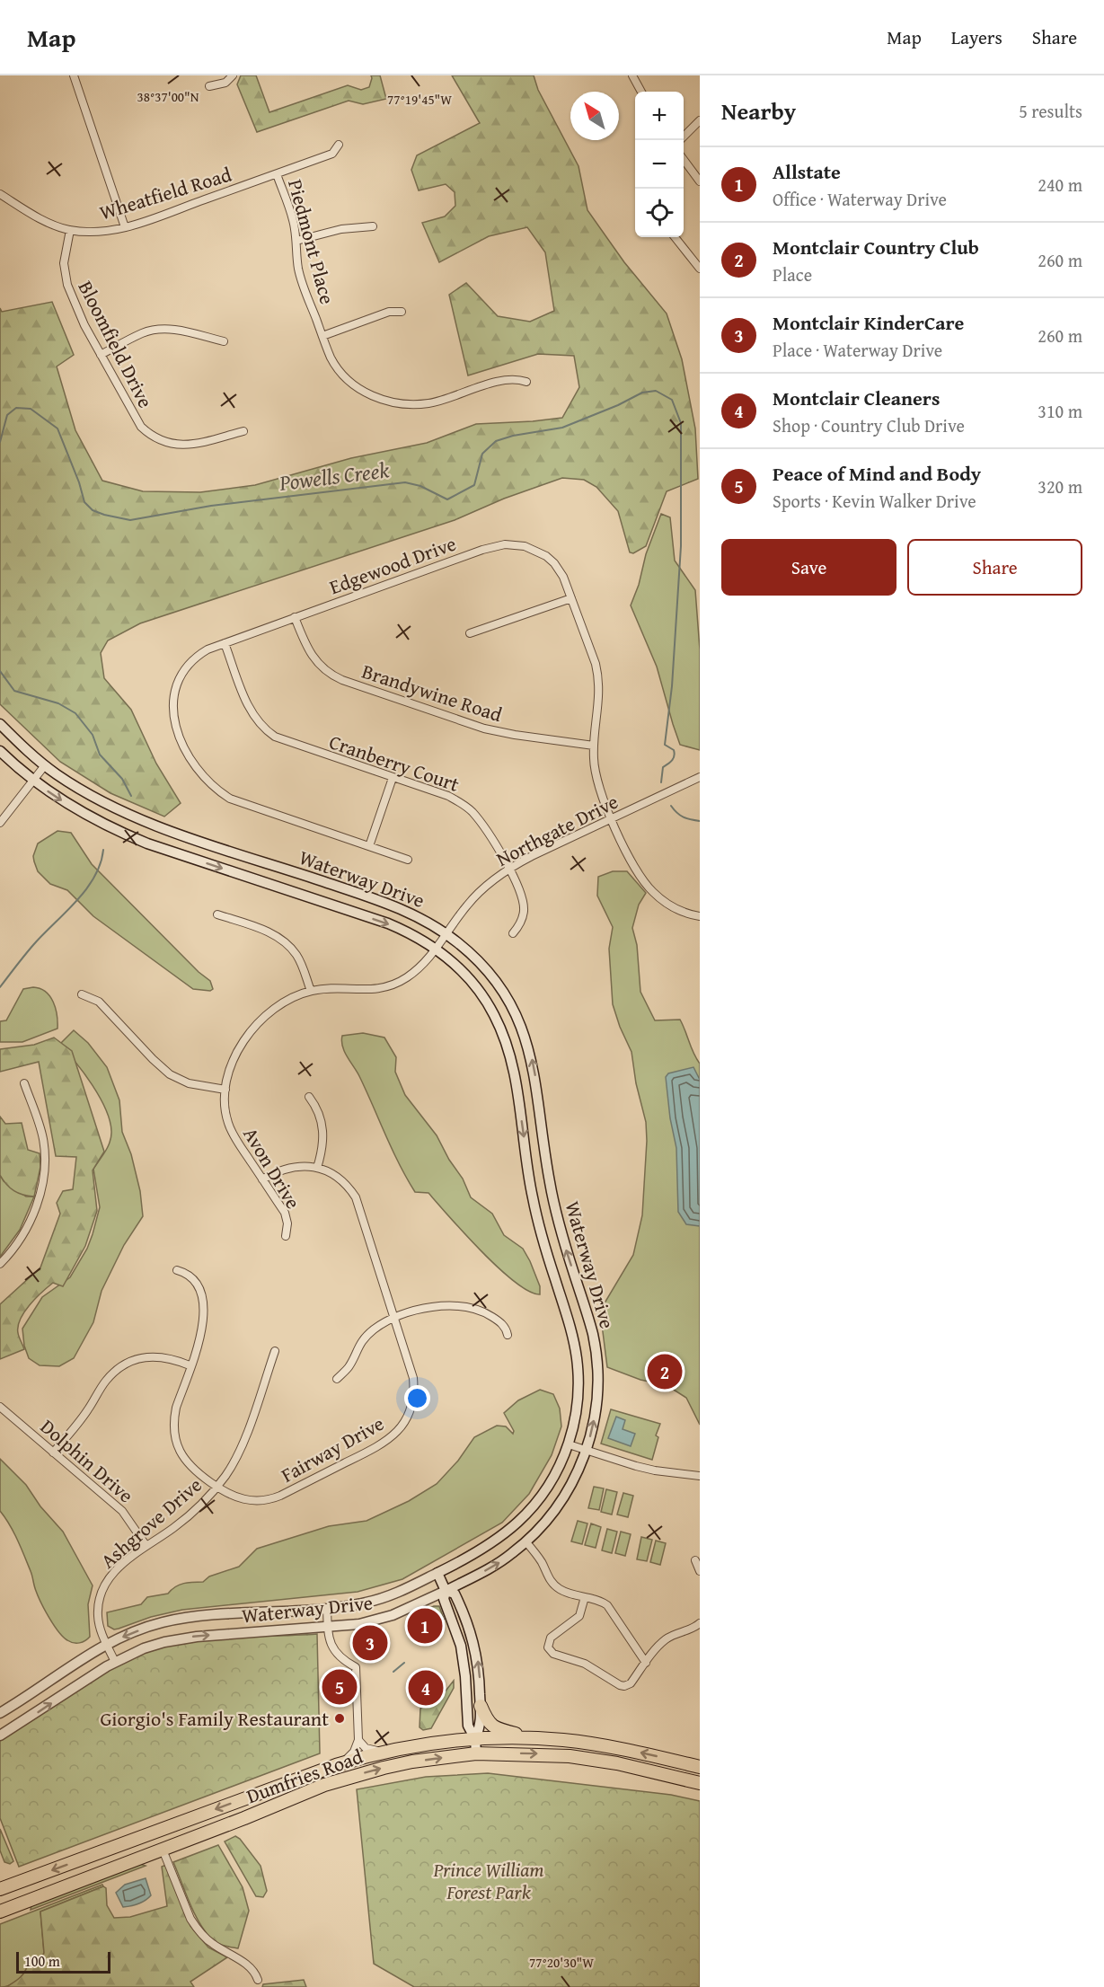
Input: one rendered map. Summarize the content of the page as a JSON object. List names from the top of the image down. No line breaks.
{"streets":{"highway":["Dumfries Road"],"main road":["Waterway Drive"],"street":["Wheatfield Road","Piedmont Place","Bloomfield Drive","Edgewood Drive","Brandywine Road","Cranberry Court","Northgate Drive","Avon Drive","Fairway Drive","Dolphin Drive","Ashgrove Drive"]},"crossings":[["Wheatfield Road","Piedmont Place"],["Wheatfield Road","Bloomfield Drive"],["Edgewood Drive","Brandywine Road"],["Edgewood Drive","Cranberry Court"],["Edgewood Drive","Northgate Drive"],["Cranberry Court","Northgate Drive"],["Northgate Drive","Waterway Drive"],["Northgate Drive","Avon Drive"],["Waterway Drive","Avon Drive"],["Waterway Drive","Ashgrove Drive"],["Avon Drive","Fairway Drive"],["Fairway Drive","Ashgrove Drive"],["Dolphin Drive","Ashgrove Drive"]],"water":["Powells Creek"],"parks":["Prince William Forest Park"],"places":["Giorgio's Family Restaurant"],"scale_bar":"100 m","north":"top left","page":{"header":"Map","nav":["Map","Layers","Share"],"heading":["Nearby","5 results"],"map_buttons":["+","−"],"list":[{"mark":"1","name":"Allstate","note":"Office · Waterway Drive","value":"240 m"},{"mark":"2","name":"Montclair Country Club","note":"Place","value":"260 m"},{"mark":"3","name":"Montclair KinderCare","note":"Place · Waterway Drive","value":"260 m"},{"mark":"4","name":"Montclair Cleaners","note":"Shop · Country Club Drive","value":"310 m"},{"mark":"5","name":"Peace of Mind and Body","note":"Sports · Kevin Walker Drive","value":"320 m"}],"buttons":["Save","Share"],"pins":["2","1","3","5","4"],"scale":"100 m"},"coordinates":["38°37'00\"N","77°19'45\"W","77°20'30\"W"]}
